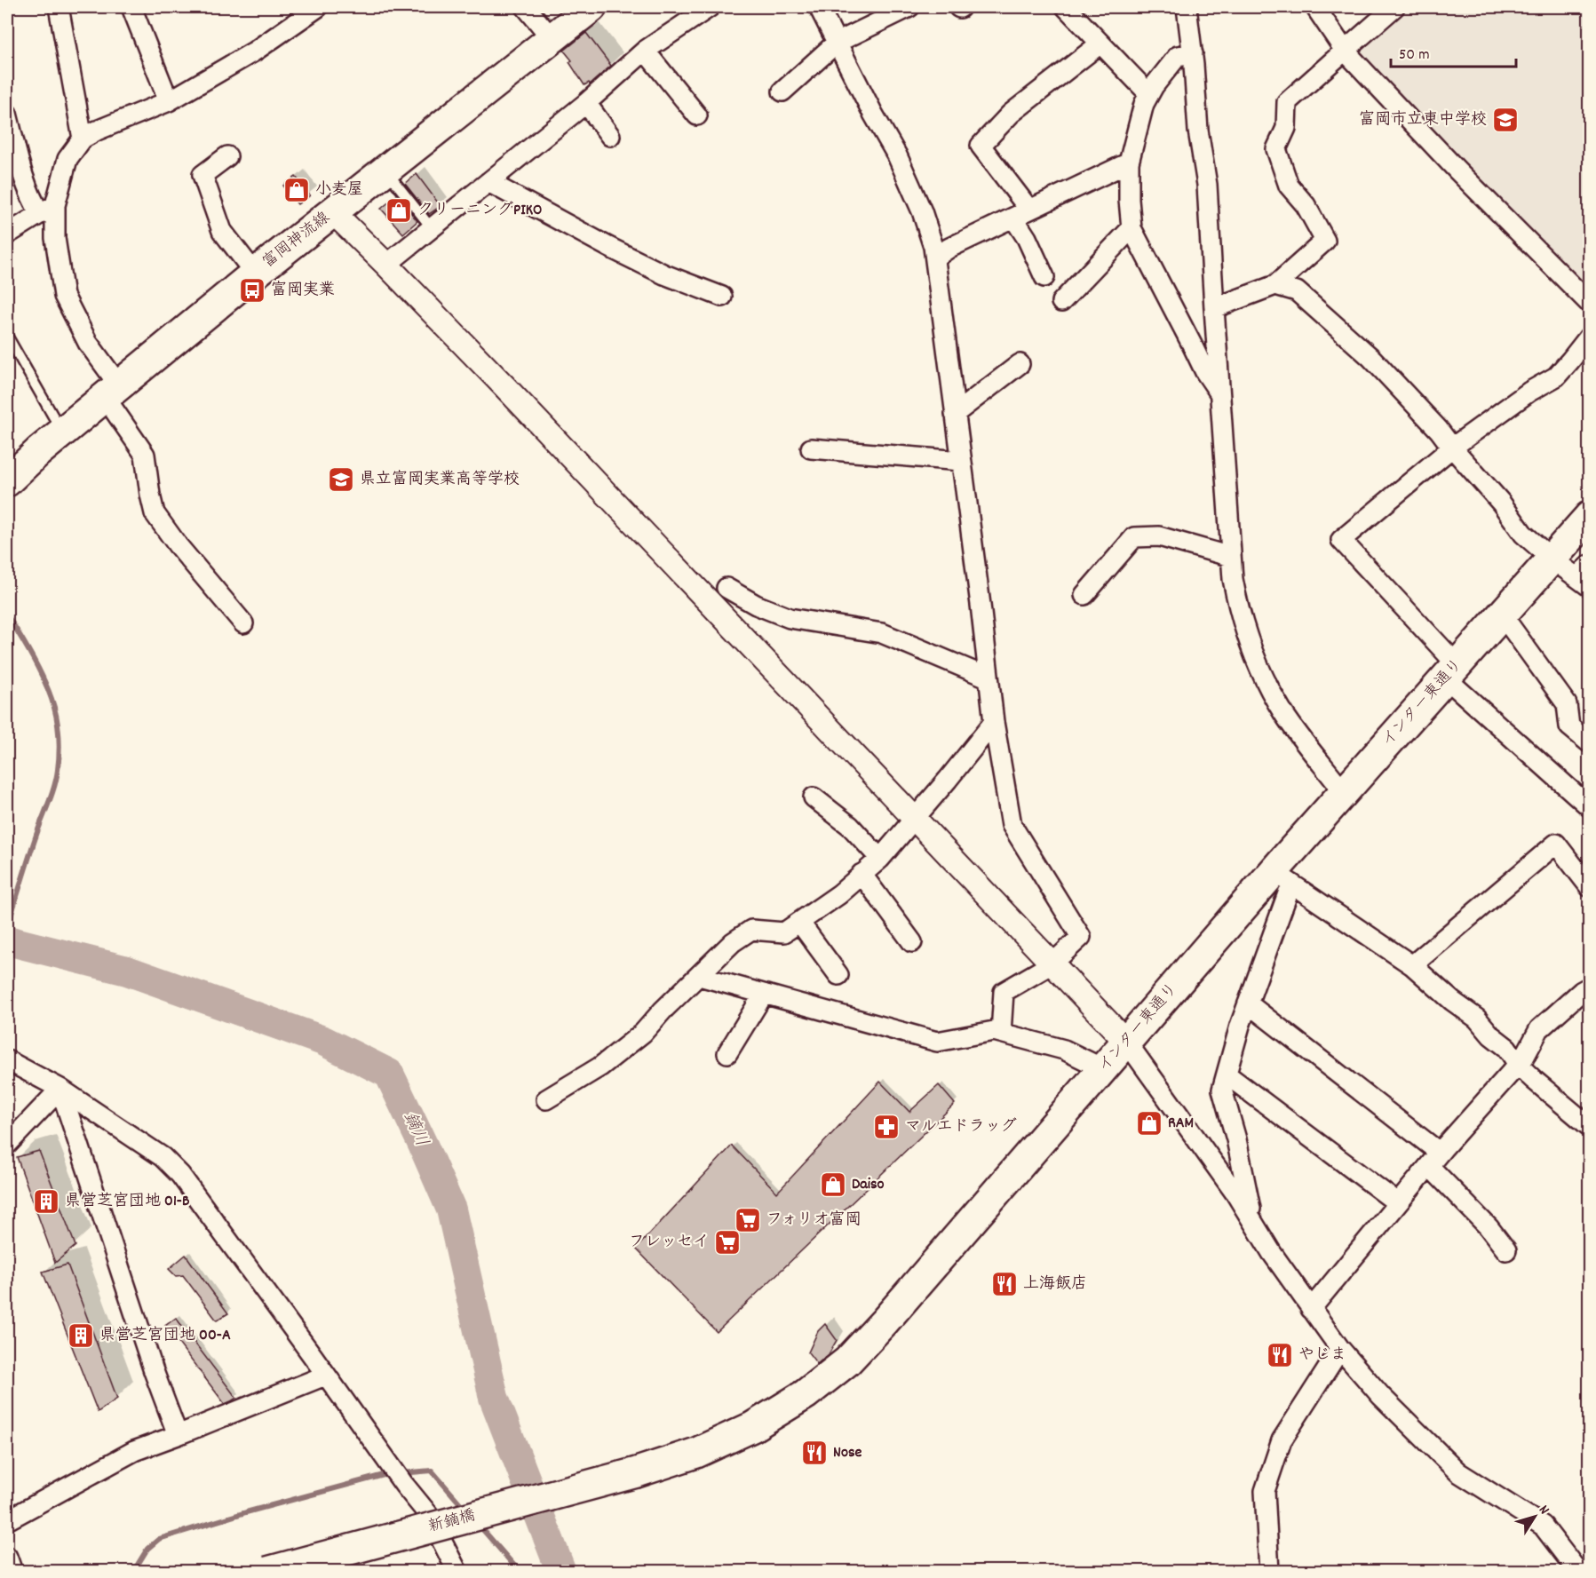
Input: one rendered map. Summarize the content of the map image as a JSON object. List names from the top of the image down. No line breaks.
{"streets":{"main road":["富岡神流線","インター東通り","新鏑橋"]},"crossings":[["インター東通り","新鏑橋"]],"water":["鏑川"],"places":{"school or university":["富岡市立東中学校","県立富岡実業高等学校"],"shop":["小麦屋","クリーニングPIKO","RAM","Daiso"],"bus stop":["富岡実業"],"pharmacy":["マルエドラッグ"],"building":["県営芝宮団地 01-B","県営芝宮団地 00-A"],"supermarket":["フォリオ富岡","フレッセイ"],"restaurant":["上海飯店","やじま","Nose"]},"scale_bar":"50 m","north":"top right"}
